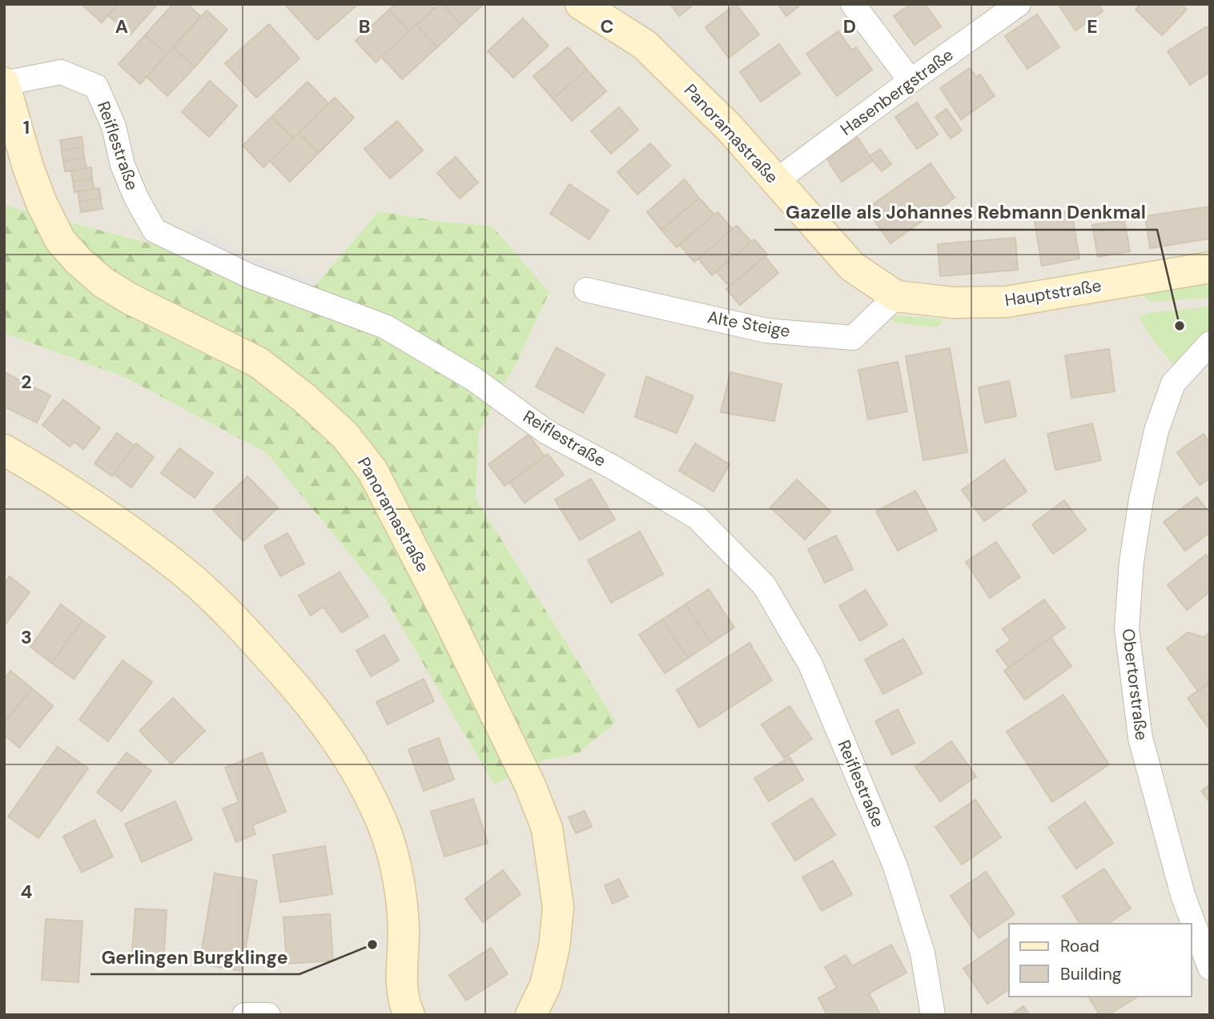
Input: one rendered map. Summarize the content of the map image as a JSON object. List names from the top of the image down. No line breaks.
{"streets":{"main road":["Panoramastraße","Hauptstraße"],"street":["Hasenbergstraße","Reiflestraße","Alte Steige","Obertorstraße"]},"crossings":[["Hasenbergstraße","Panoramastraße"],["Panoramastraße","Reiflestraße"],["Panoramastraße","Hauptstraße"],["Panoramastraße","Alte Steige"],["Hauptstraße","Alte Steige"]],"places":["Gazelle als Johannes Rebmann Denkmal","Gerlingen Burgklinge"],"legend":["Road","Building"],"grid":{"columns":["A","B","C","D","E"],"rows":["1","2","3","4"]}}
